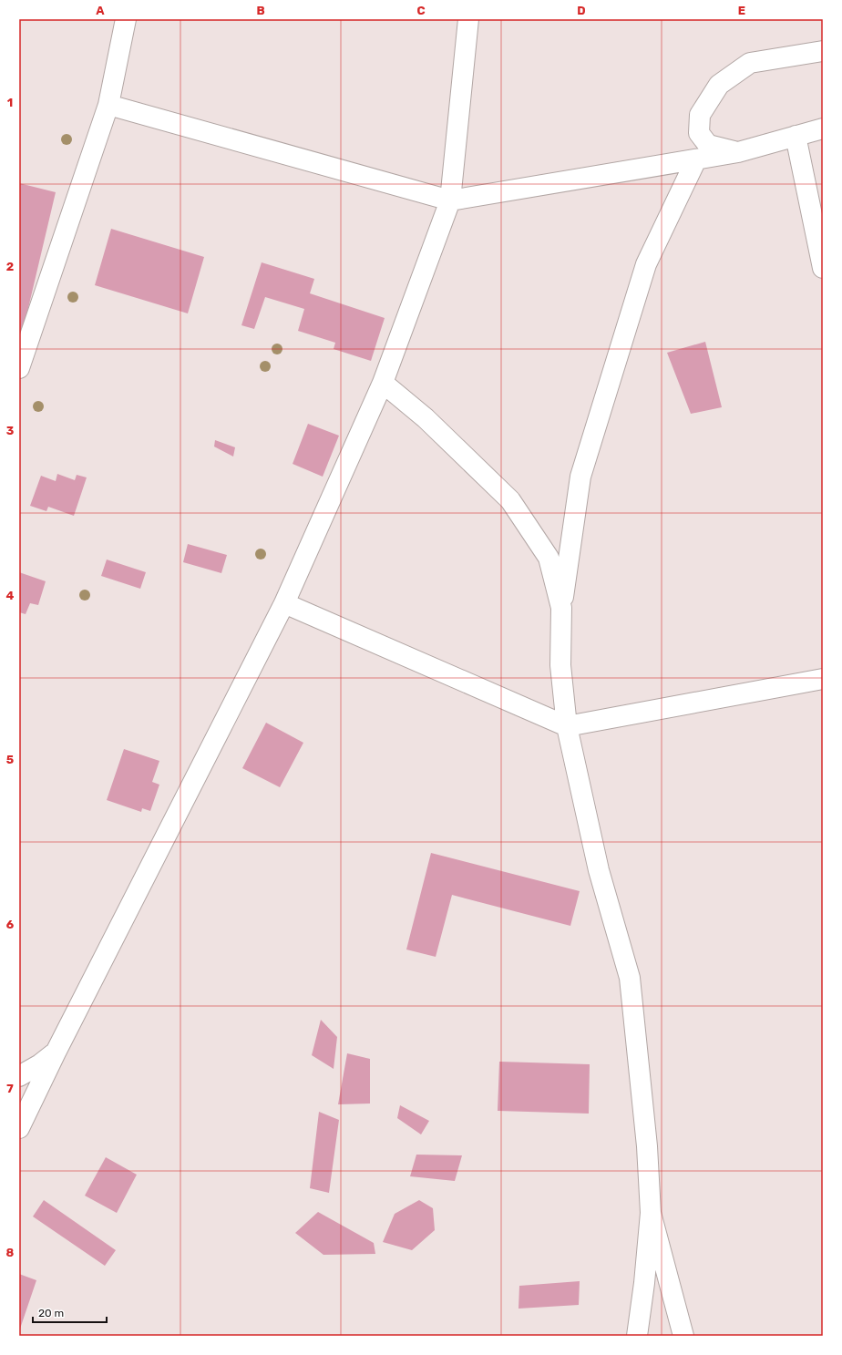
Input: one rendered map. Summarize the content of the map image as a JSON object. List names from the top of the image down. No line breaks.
{"scale_bar":"20 m","grid":{"columns":["A","B","C","D","E"],"rows":["1","2","3","4","5","6","7","8"]}}
